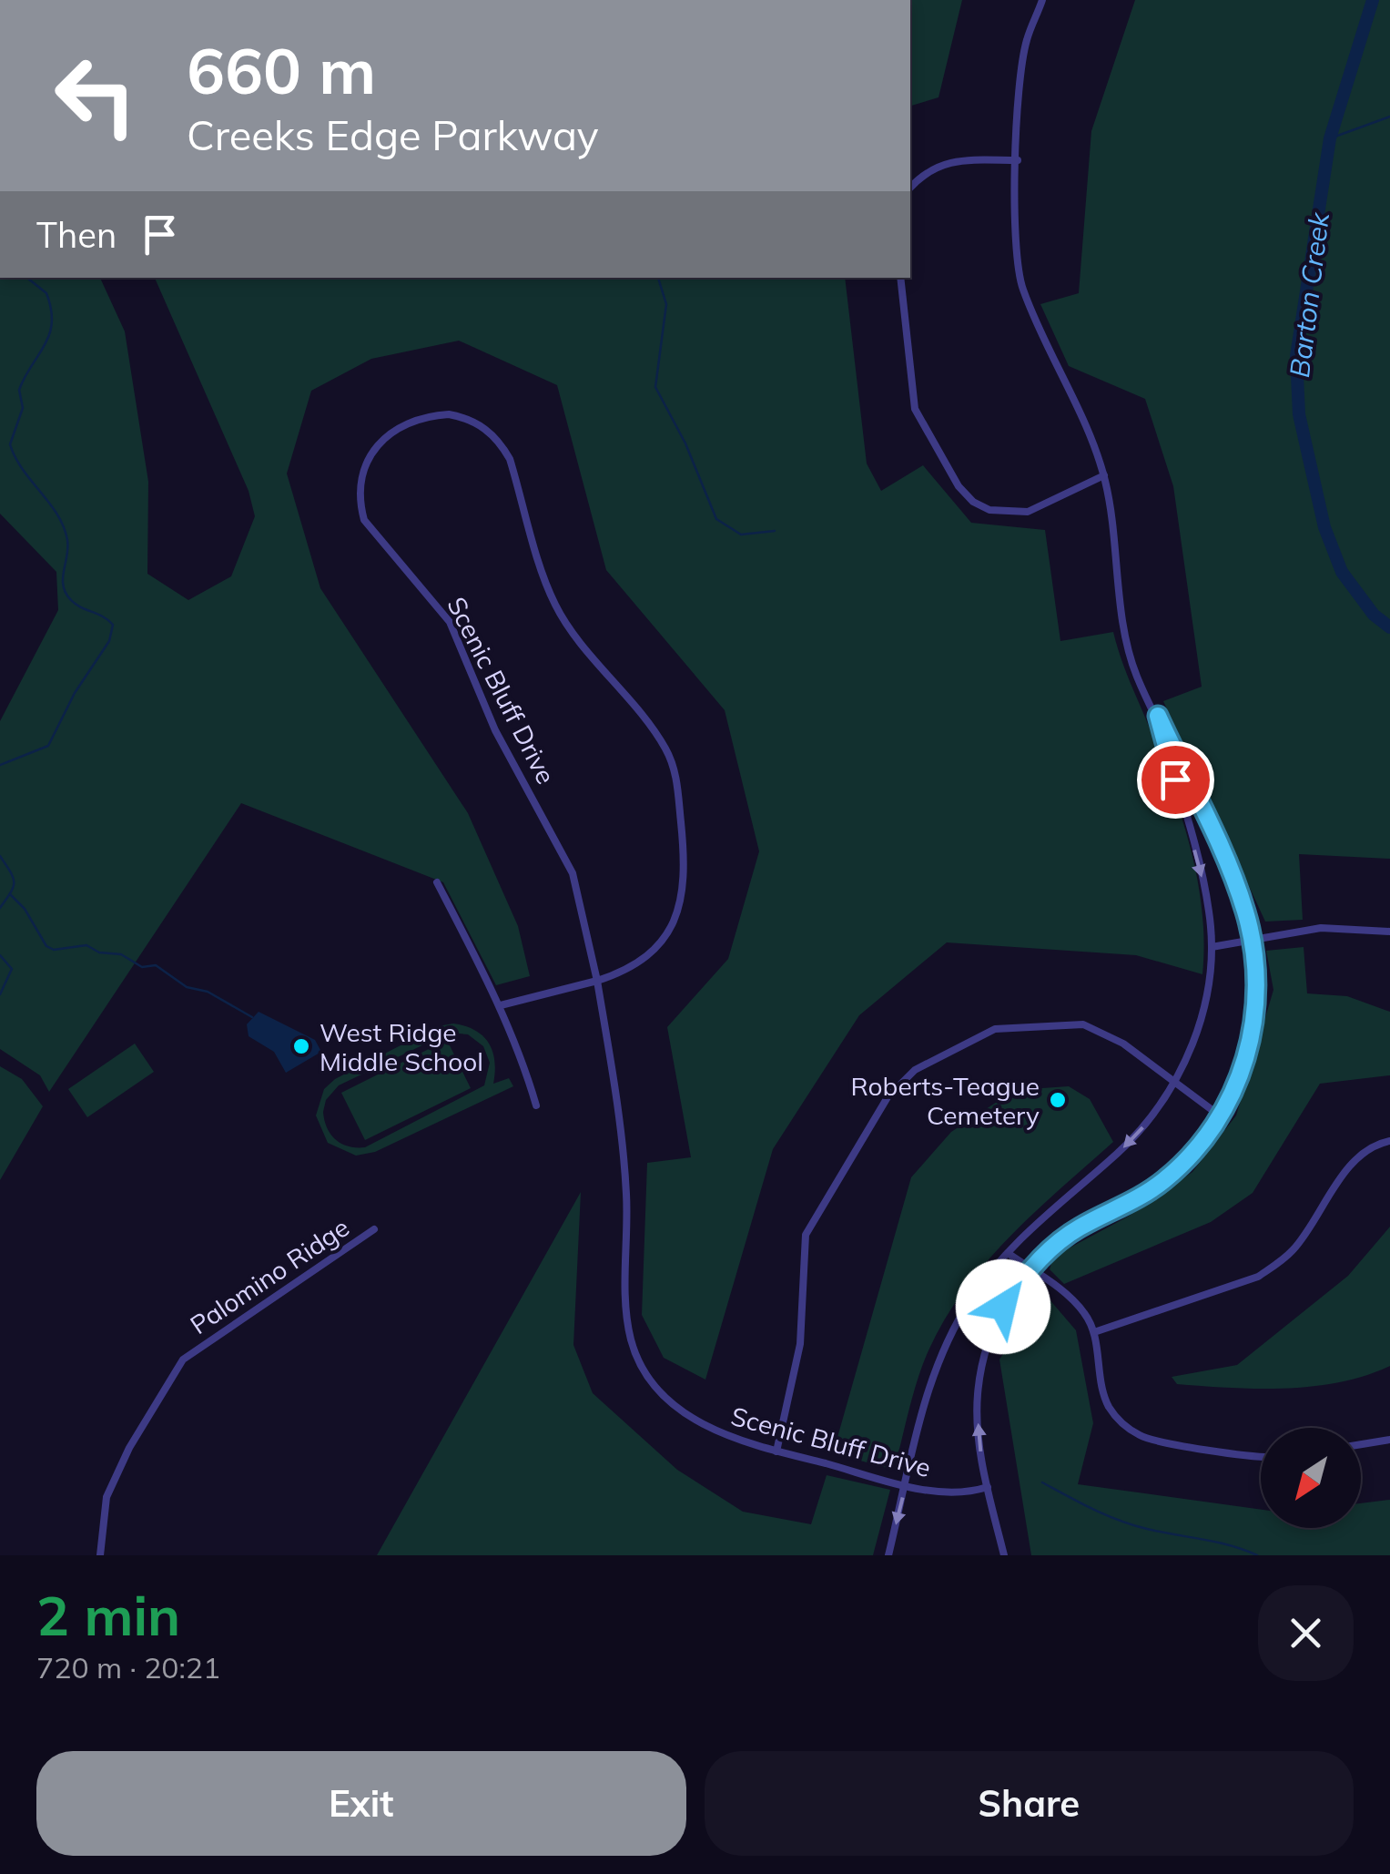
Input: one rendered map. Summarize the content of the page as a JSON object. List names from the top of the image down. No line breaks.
{"streets":{"street":["Scenic Bluff Drive","Palomino Ridge"]},"water":["Barton Creek"],"places":["West Ridge Middle School","Roberts-Teague Cemetery"],"north":"bottom left","page":{"turn":["660 m","Creeks Edge Parkway"],"then":"Then","heading":["2 min","720 m · 20:21"],"buttons":["Exit","Share"]}}
